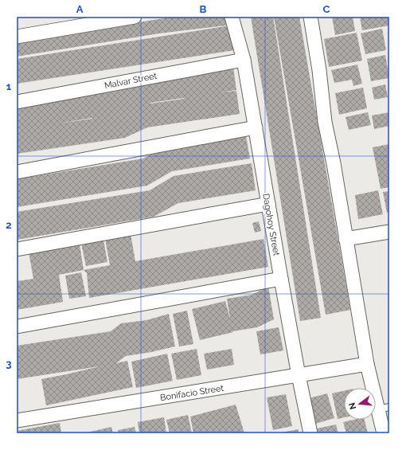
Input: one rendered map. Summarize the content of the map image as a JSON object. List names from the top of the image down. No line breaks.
{"streets":{"street":["Malvar Street","Dagohoy Street","Bonifacio Street"]},"crossings":[["Malvar Street","Dagohoy Street"],["Dagohoy Street","Bonifacio Street"]],"north":"left","grid":{"columns":["A","B","C"],"rows":["1","2","3"]}}
